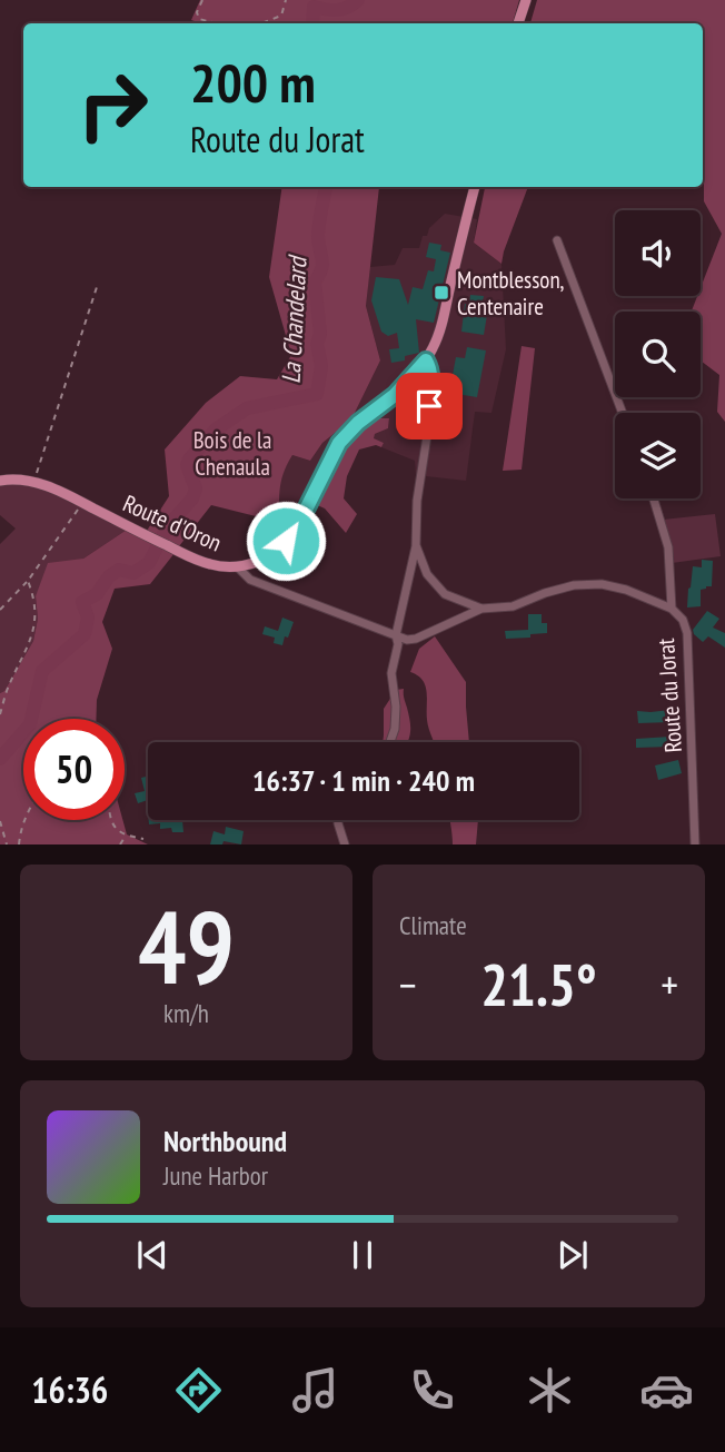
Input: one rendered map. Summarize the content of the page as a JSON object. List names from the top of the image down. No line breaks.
{"streets":{"main road":["Route d'Oron"],"street":["Route du Jorat"]},"crossings":[["Route d'Oron","Route du Jorat"]],"water":["La Chandelard"],"parks":["Bois de la Chenaula"],"places":{"transit":["Montblesson, Centenaire"]},"page":{"turn":["200 m","Route du Jorat"],"limit":"50","trip":"16:37 · 1 min · 240 m","tile":[["49","km/h"],"Climate"],"heat":["−","21.5°","+"],"song":["Northbound","June Harbor"],"tabs":"16:36"}}
